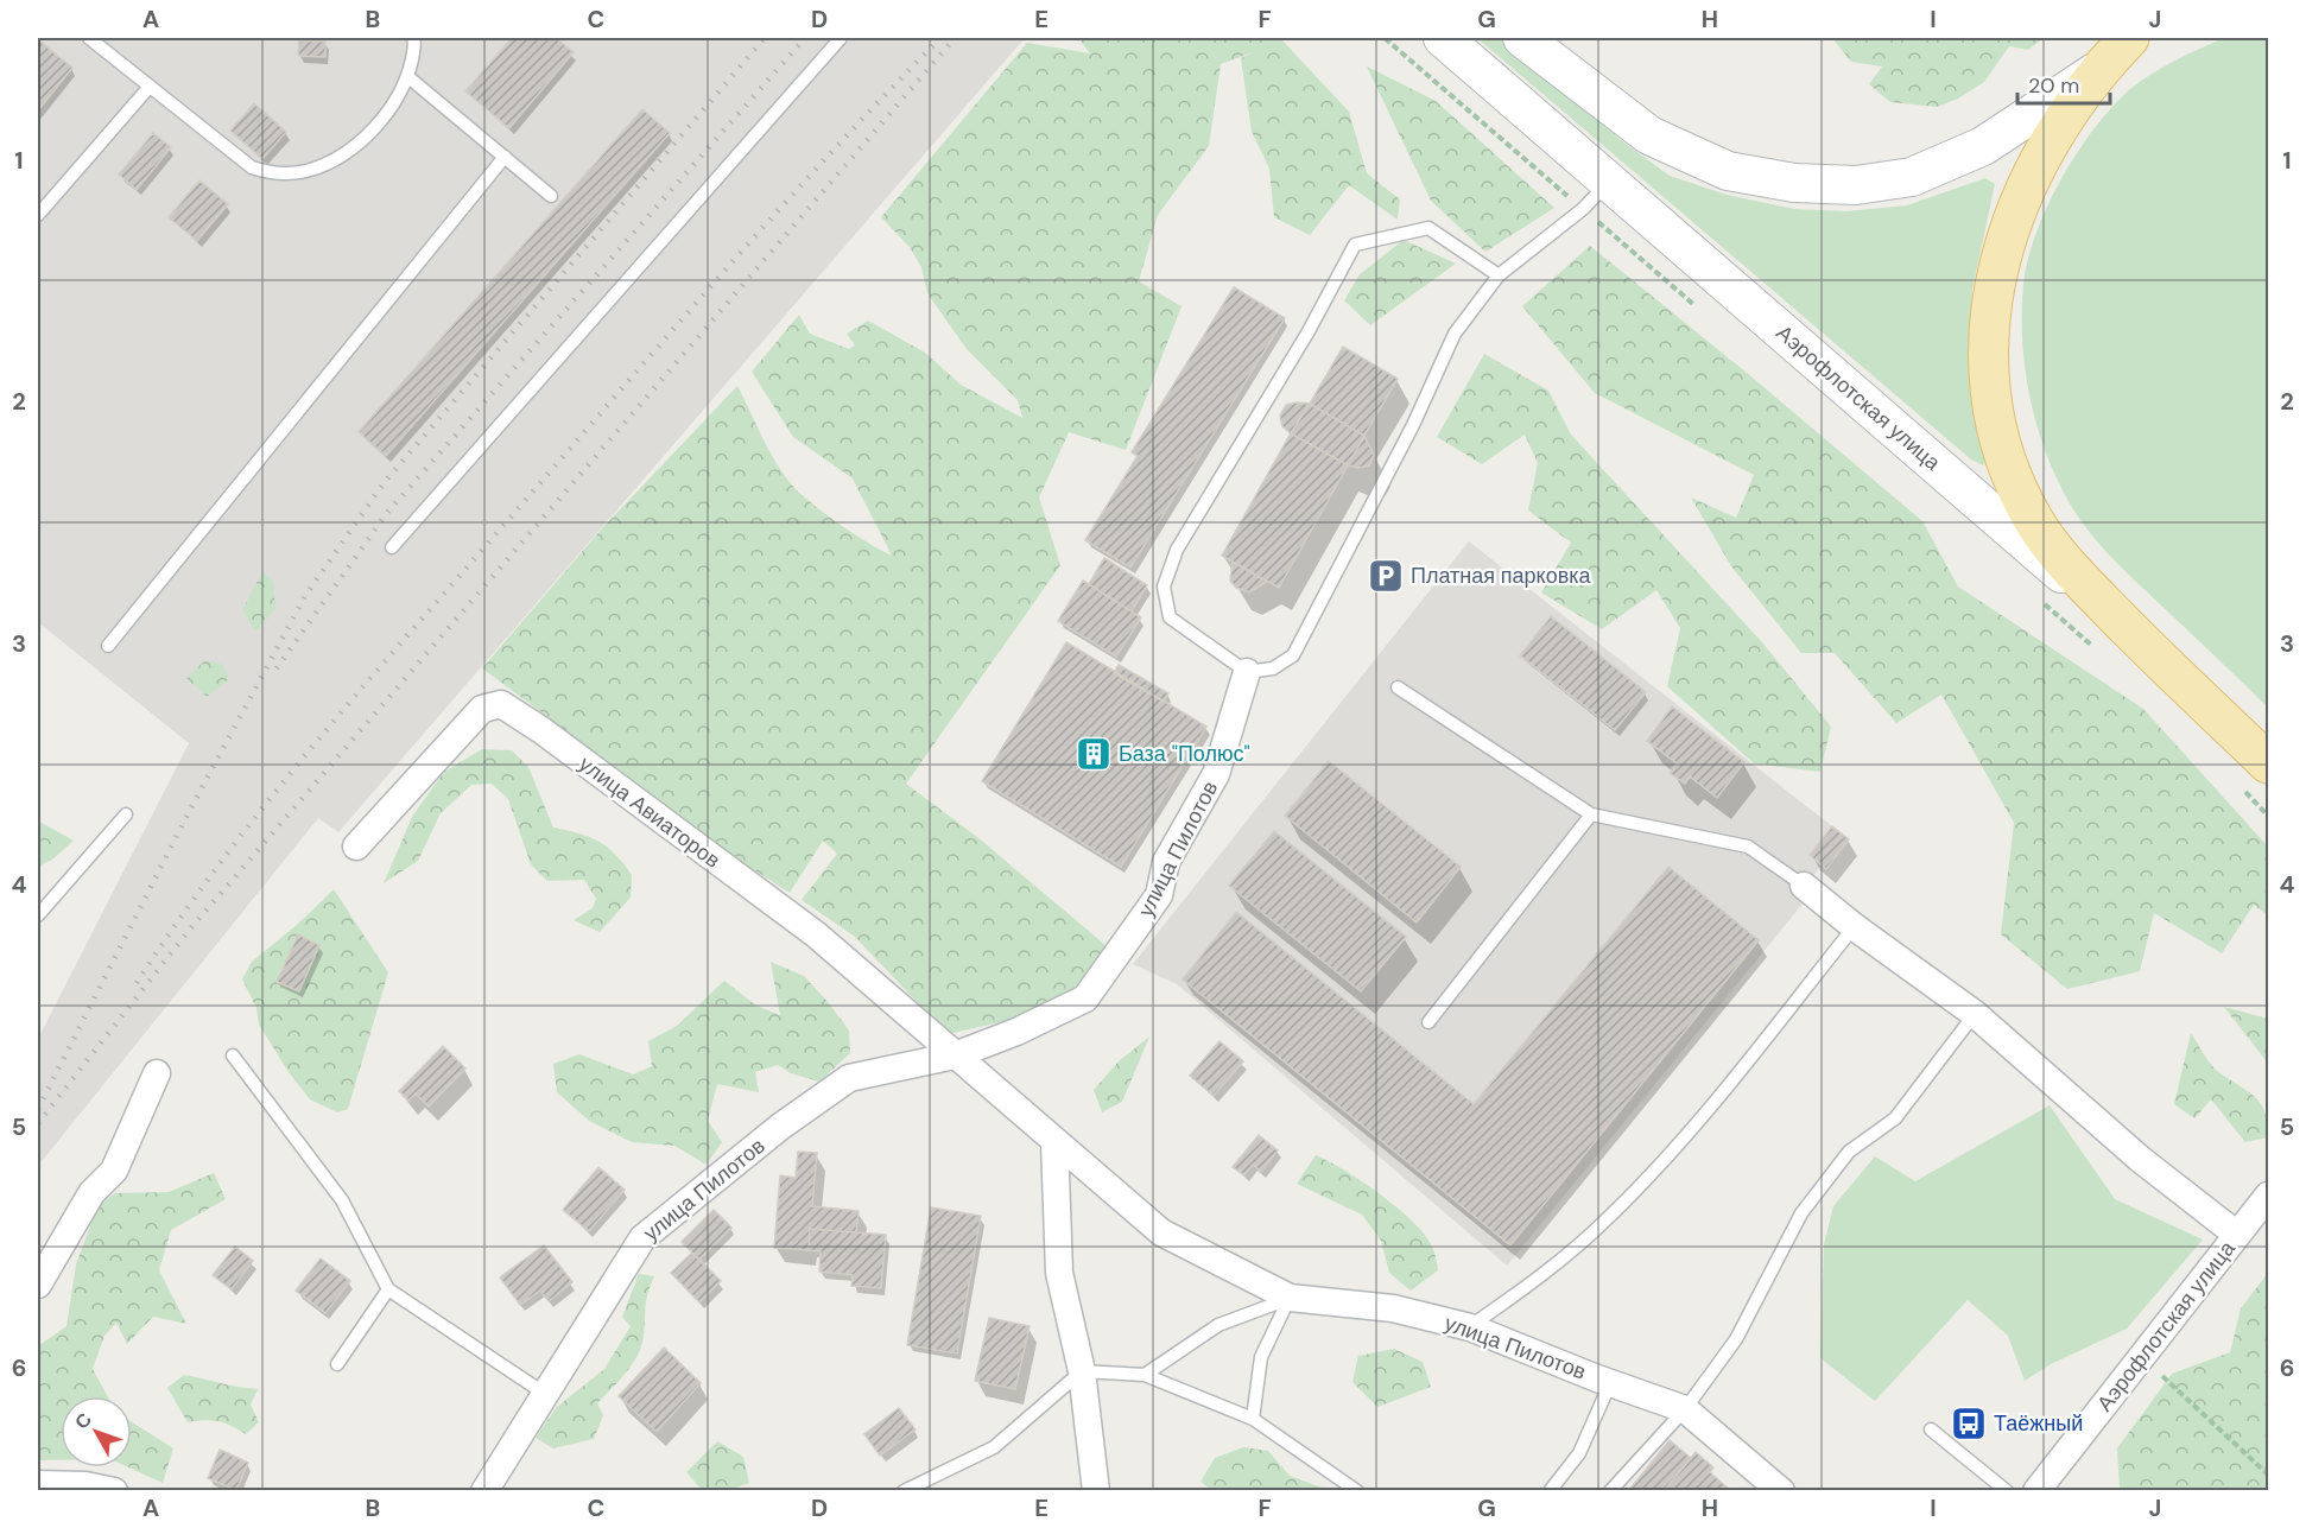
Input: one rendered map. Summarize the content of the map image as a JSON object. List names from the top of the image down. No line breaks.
{"streets":{"main road":["Аэрофлотская улица"],"street":["улица Авиаторов","улица Пилотов"]},"crossings":[["улица Авиаторов","улица Пилотов"]],"places":{"parking":["Платная парковка"],"building":["База \"Полюс\""],"bus stop":["Таёжный"]},"scale_bar":"20 m","north":"top left","grid":{"columns":["A","B","C","D","E","F","G","H","I","J"],"rows":["1","2","3","4","5","6"]}}
